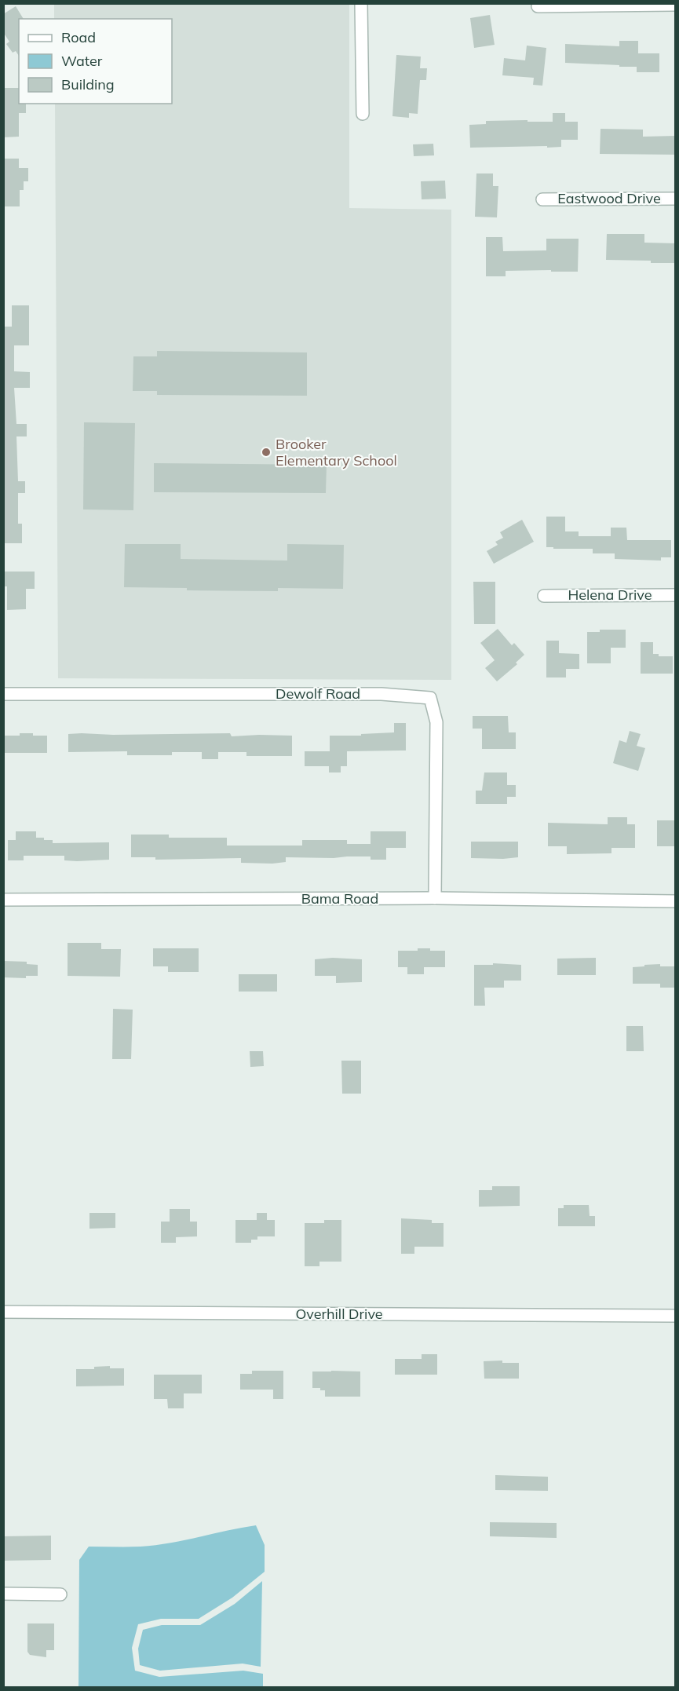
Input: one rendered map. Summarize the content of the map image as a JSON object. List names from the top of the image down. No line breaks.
{"streets":{"street":["Eastwood Drive","Helena Drive","Dewolf Road","Bama Road","Overhill Drive"]},"crossings":[["Dewolf Road","Bama Road"]],"places":["Brooker Elementary School"],"legend":["Road","Water","Building"]}
